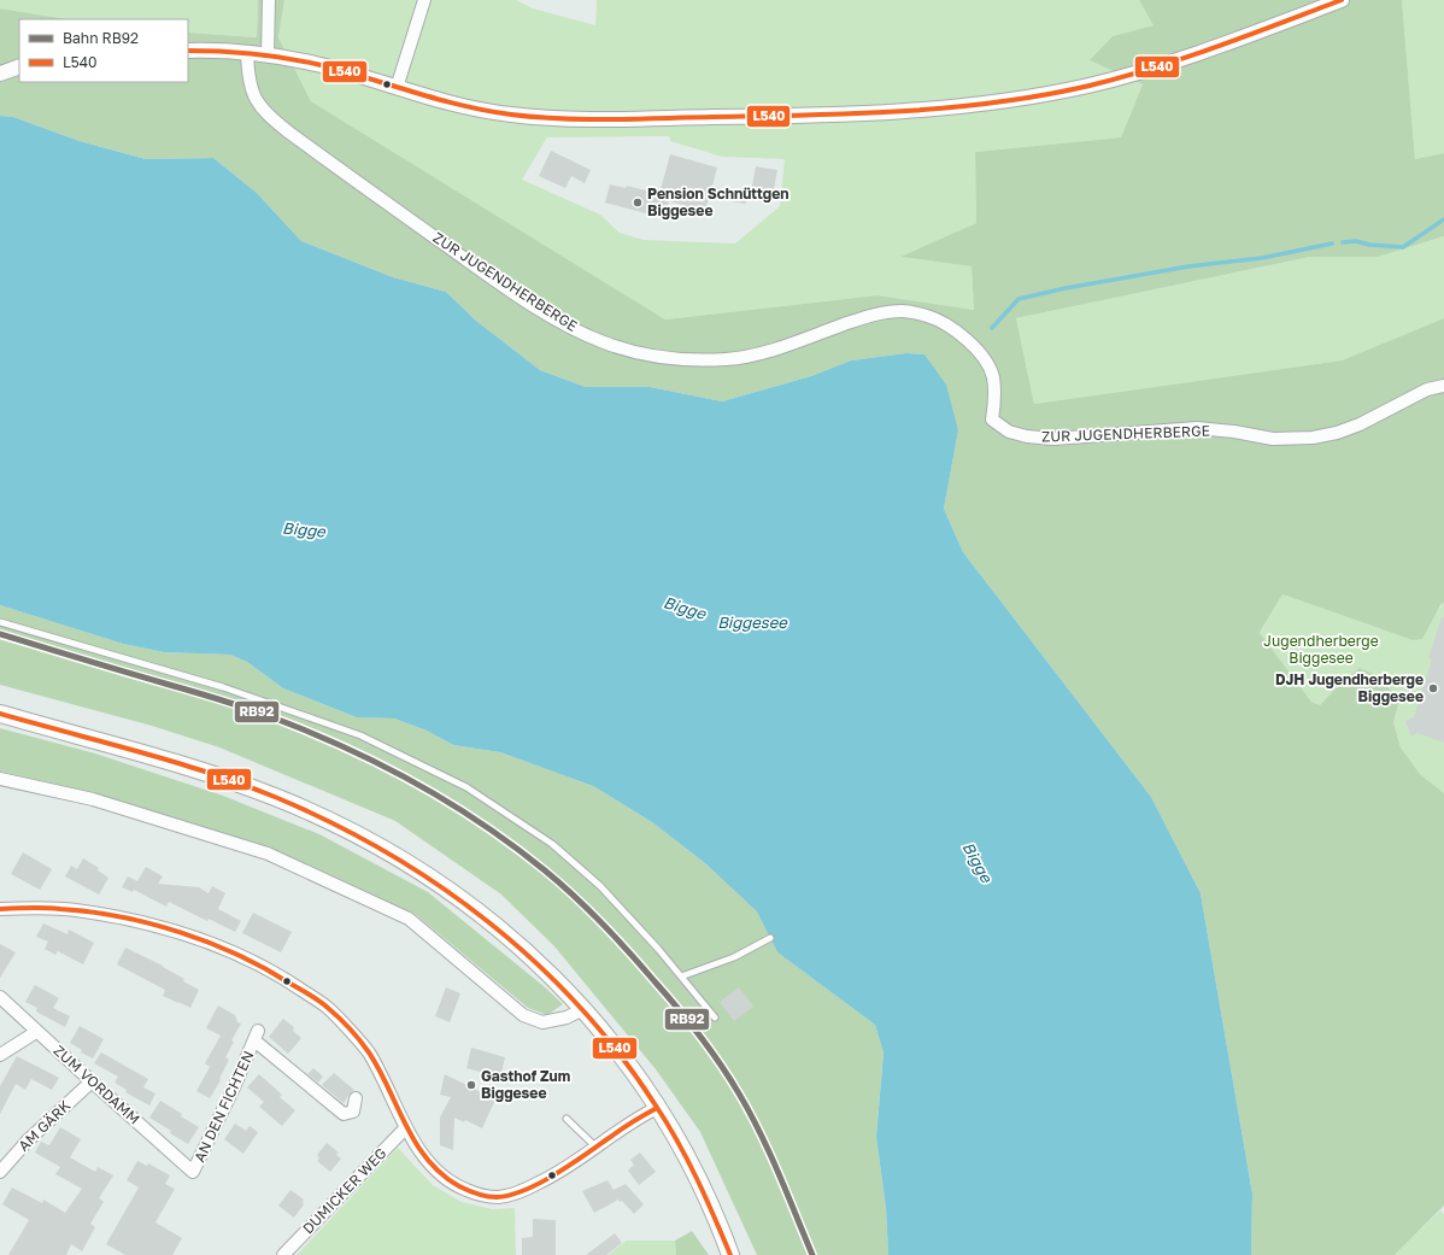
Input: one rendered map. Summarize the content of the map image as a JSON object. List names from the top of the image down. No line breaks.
{"streets":{"street":["ZUR JUGENDHERBERGE","ZUM VORDAMM","AN DEN FICHTEN","AM GÄRK","DUMICKER WEG"]},"crossings":[["ZUM VORDAMM","AN DEN FICHTEN"],["ZUM VORDAMM","AM GÄRK"]],"water":["Bigge","Biggesee"],"parks":["Jugendherberge Biggesee"],"places":["Pension Schnüttgen Biggesee","DJH Jugendherberge Biggesee","Gasthof Zum Biggesee"],"lines":["transit line L540","rail line RB92"],"legend":["Bahn RB92","L540"]}
